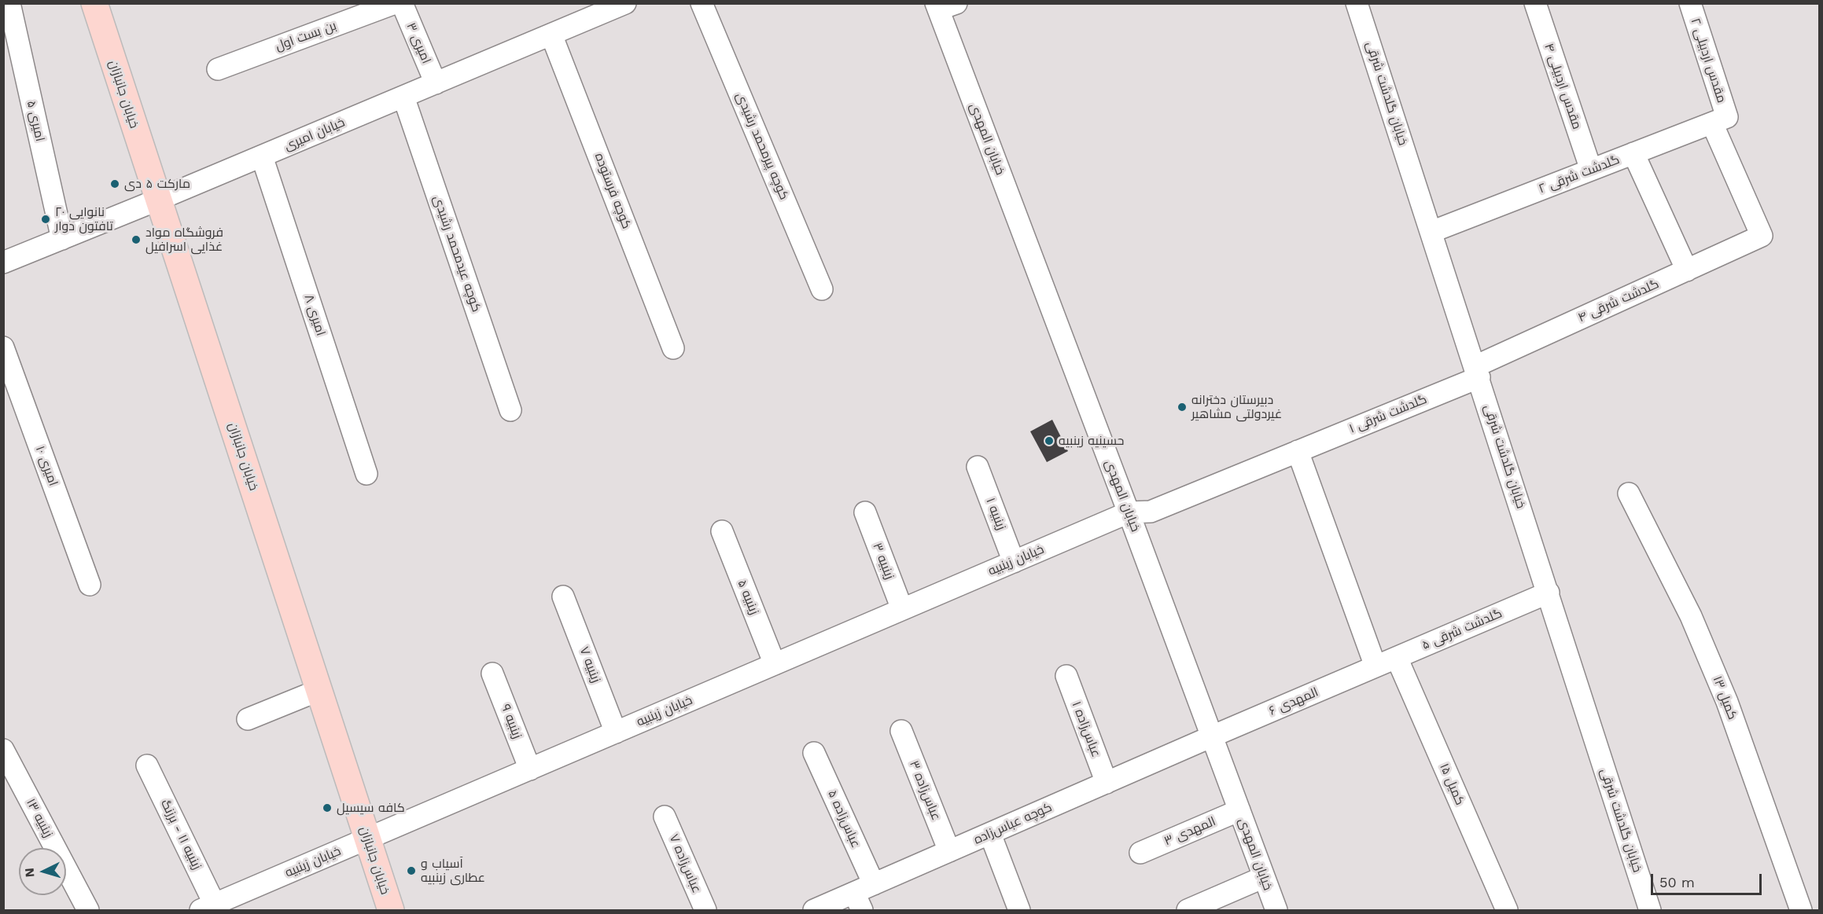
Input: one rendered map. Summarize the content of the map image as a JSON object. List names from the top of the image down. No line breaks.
{"streets":{"main road":["خیابان جانبازان"],"street":["بن بست اول","امیری ۳","مقدس اردبیلی ۲","مقدس اردبیلی ۴","خیابان گلدشت شرقی","امیری ۵","خیابان امیری","خیابان المهدی","کوچه پیرمحمد رشیدی","گلدشت شرقی ۲","کوچه فرستوده","کوچه عیدمحمد رشیدی","گلدشت شرقی ۴","امیری ۸","گلدشت شرقی ۱","امیری ۱۰","زینبیه ۱","خیابان زینبیه","زینبیه ۳","زینبیه ۵","گلدشت شرقی ۵","زینبیه ۷","کمیل ۱۳","المهدی ۶","زینبیه ۹","عباس‌زاده ۱","کمیل ۱۵","عباس‌زاده ۳","زینبیه ۱۳","عباس‌زاده ۵","کوچه عباس‌زاده","المهدی ۳","زینبیه ۱۱ - برزنگ","عباس‌زاده ۷"]},"crossings":[["امیری ۳","خیابان امیری"],["مقدس اردبیلی ۲","گلدشت شرقی ۲"],["مقدس اردبیلی ۲","گلدشت شرقی ۴"],["مقدس اردبیلی ۴","گلدشت شرقی ۲"],["خیابان گلدشت شرقی","گلدشت شرقی ۲"],["خیابان گلدشت شرقی","گلدشت شرقی ۴"],["خیابان گلدشت شرقی","گلدشت شرقی ۱"],["خیابان گلدشت شرقی","گلدشت شرقی ۵"],["خیابان جانبازان","خیابان امیری"],["خیابان جانبازان","خیابان زینبیه"],["امیری ۵","خیابان امیری"],["خیابان امیری","کوچه فرستوده"],["خیابان امیری","کوچه عیدمحمد رشیدی"],["خیابان امیری","امیری ۸"],["خیابان المهدی","گلدشت شرقی ۱"],["خیابان المهدی","خیابان زینبیه"],["خیابان المهدی","المهدی ۶"],["خیابان المهدی","کوچه عباس‌زاده"],["خیابان المهدی","المهدی ۳"],["گلدشت شرقی ۴","گلدشت شرقی ۱"],["گلدشت شرقی ۱","خیابان زینبیه"],["زینبیه ۱","خیابان زینبیه"],["خیابان زینبیه","زینبیه ۳"],["خیابان زینبیه","زینبیه ۵"],["خیابان زینبیه","زینبیه ۷"],["خیابان زینبیه","زینبیه ۹"],["خیابان زینبیه","زینبیه ۱۱ - برزنگ"],["گلدشت شرقی ۵","المهدی ۶"],["گلدشت شرقی ۵","کمیل ۱۵"],["المهدی ۶","کوچه عباس‌زاده"],["عباس‌زاده ۱","کوچه عباس‌زاده"],["عباس‌زاده ۳","کوچه عباس‌زاده"],["عباس‌زاده ۵","کوچه عباس‌زاده"]],"places":["مارکت ۵ دی","نانوایی ۲۰ تافتون دوار","فروشگاه مواد غذایی اسرافیل","دبیرستان دخترانه غیردولتی مشاهیر","حسینیه زینبیه","کافه سیسیل","آسیاب و عطاری زینبیه"],"scale_bar":"50 m","north":"left"}
